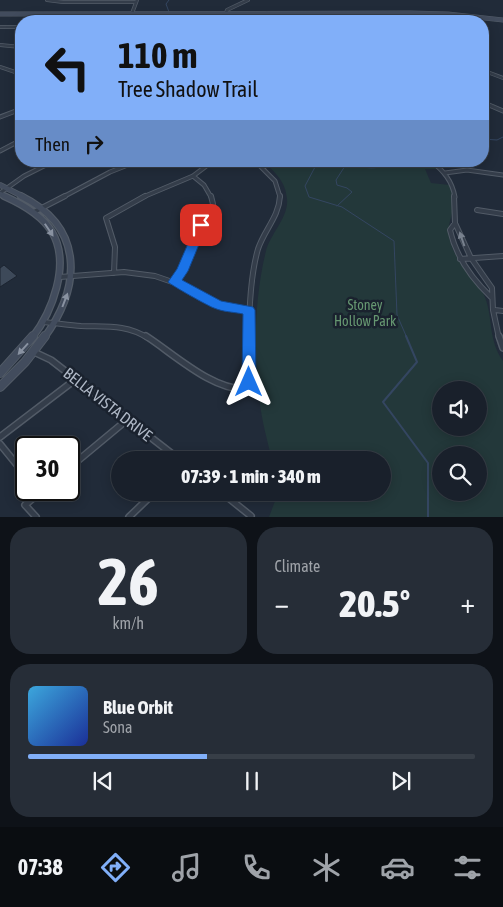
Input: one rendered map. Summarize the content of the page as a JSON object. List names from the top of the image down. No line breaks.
{"streets":{"street":["BELLA VISTA DRIVE"]},"parks":["Stoney Hollow Park"],"page":{"turn":["110 m","Tree Shadow Trail"],"then":"Then","limit":"30","trip":"07:39 · 1 min · 340 m","tile":[["26","km/h"],"Climate"],"heat":["−","20.5°","+"],"song":["Blue Orbit","Sona"],"tabs":"07:38"}}
